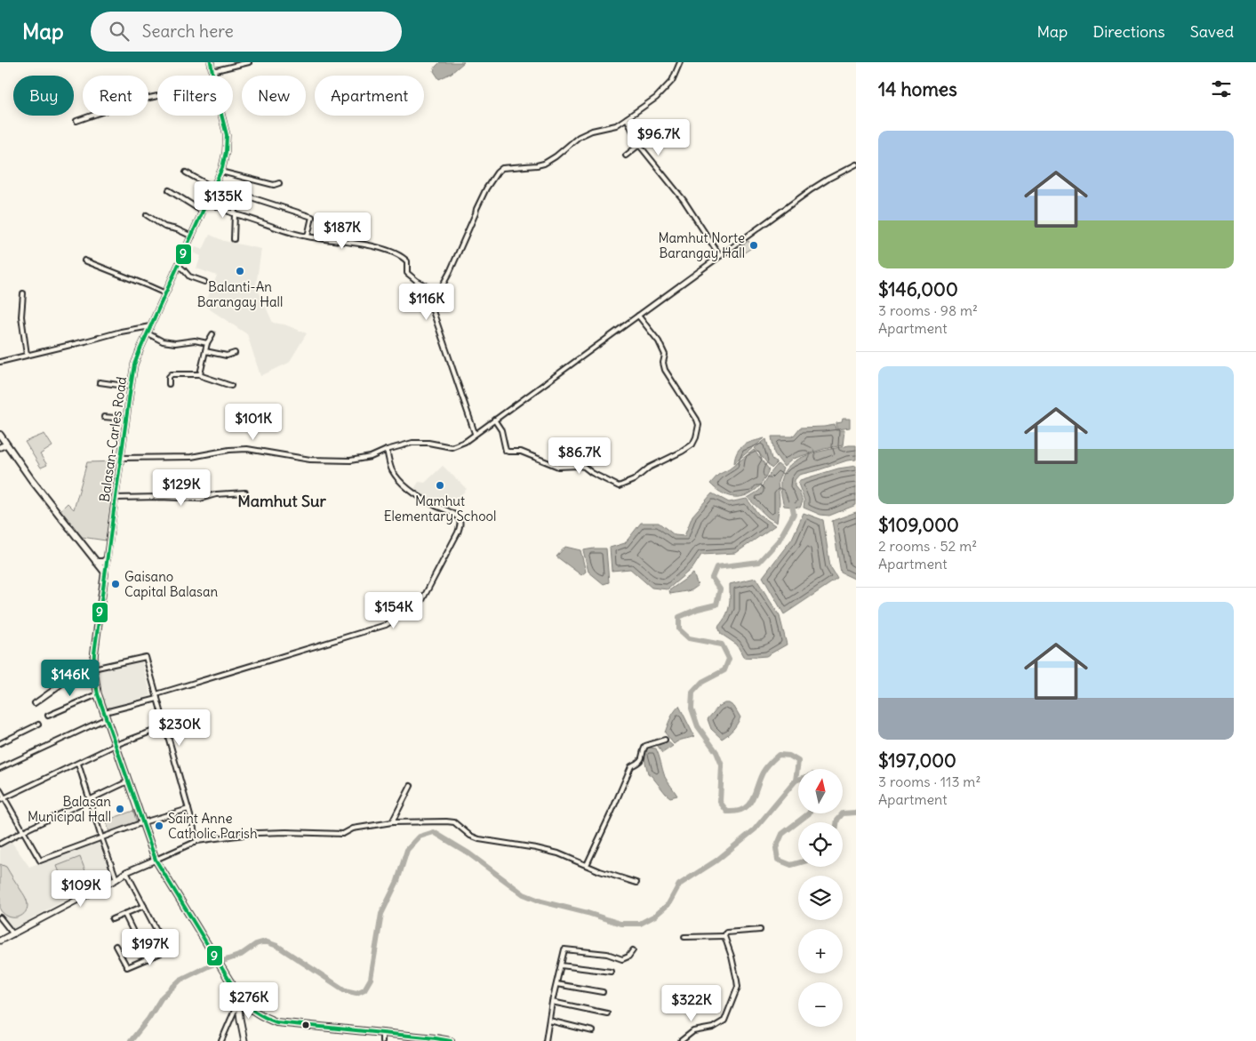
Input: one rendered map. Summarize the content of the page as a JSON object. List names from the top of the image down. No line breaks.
{"streets":{"main road":["Balasan-Carles Road"]},"districts":["Mamhut Sur"],"places":["Mamhut Norte Barangay Hall","Balanti-An Barangay Hall","Mamhut Elementary School","Gaisano Capital Balasan","Balasan Municipal Hall","Saint Anne Catholic Parish"],"lines":["transit line 9"],"north":"top","page":{"header":"Map","search":"Search here","nav":["Map","Directions","Saved"],"heading":"14 homes","chip":["Buy","Rent","Filters","New","Apartment"],"list":[{"name":"$146,000","note":"3 rooms · 98 m² · Apartment"},{"name":"$109,000","note":"2 rooms · 52 m² · Apartment"},{"name":"$197,000","note":"3 rooms · 113 m² · Apartment"}],"price":["$96.7K","$135K","$187K","$116K","$101K","$86.7K","$129K","$154K","$146K","$230K","$109K","$197K","$276K","$322K"],"map_buttons":["+","−"]}}
